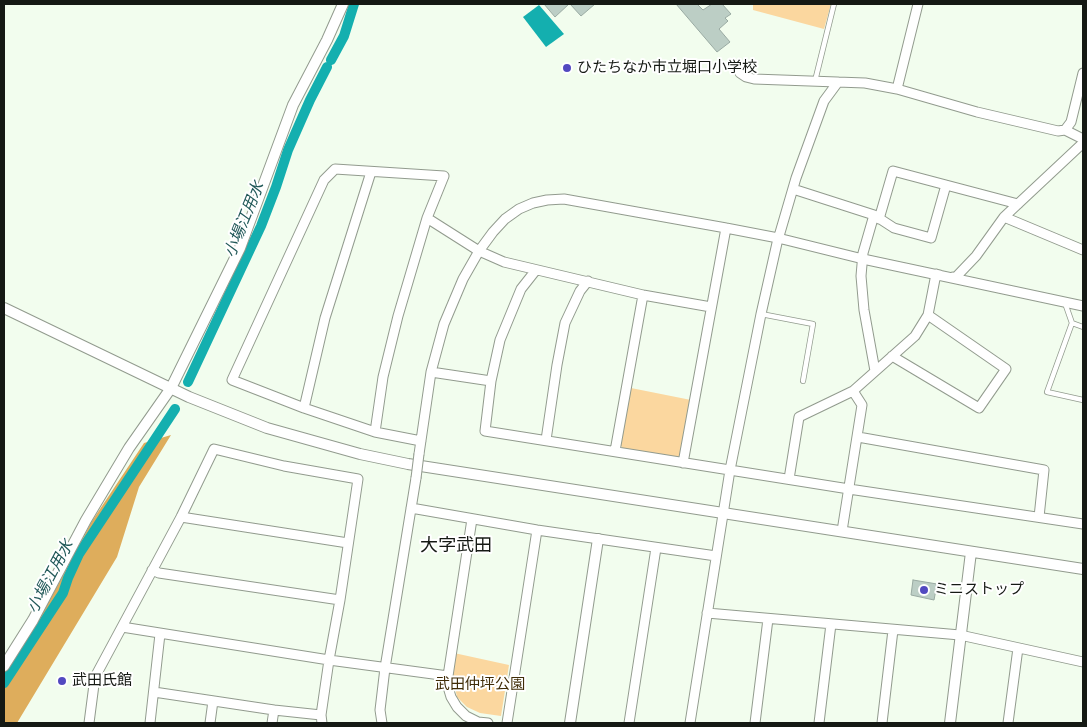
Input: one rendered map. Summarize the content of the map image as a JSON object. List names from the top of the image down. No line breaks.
{"districts":["大字武田"],"water":["小場江用水"],"parks":["武田仲坪公園"],"places":["ひたちなか市立堀口小学校","ミニストップ","武田氏館"]}
